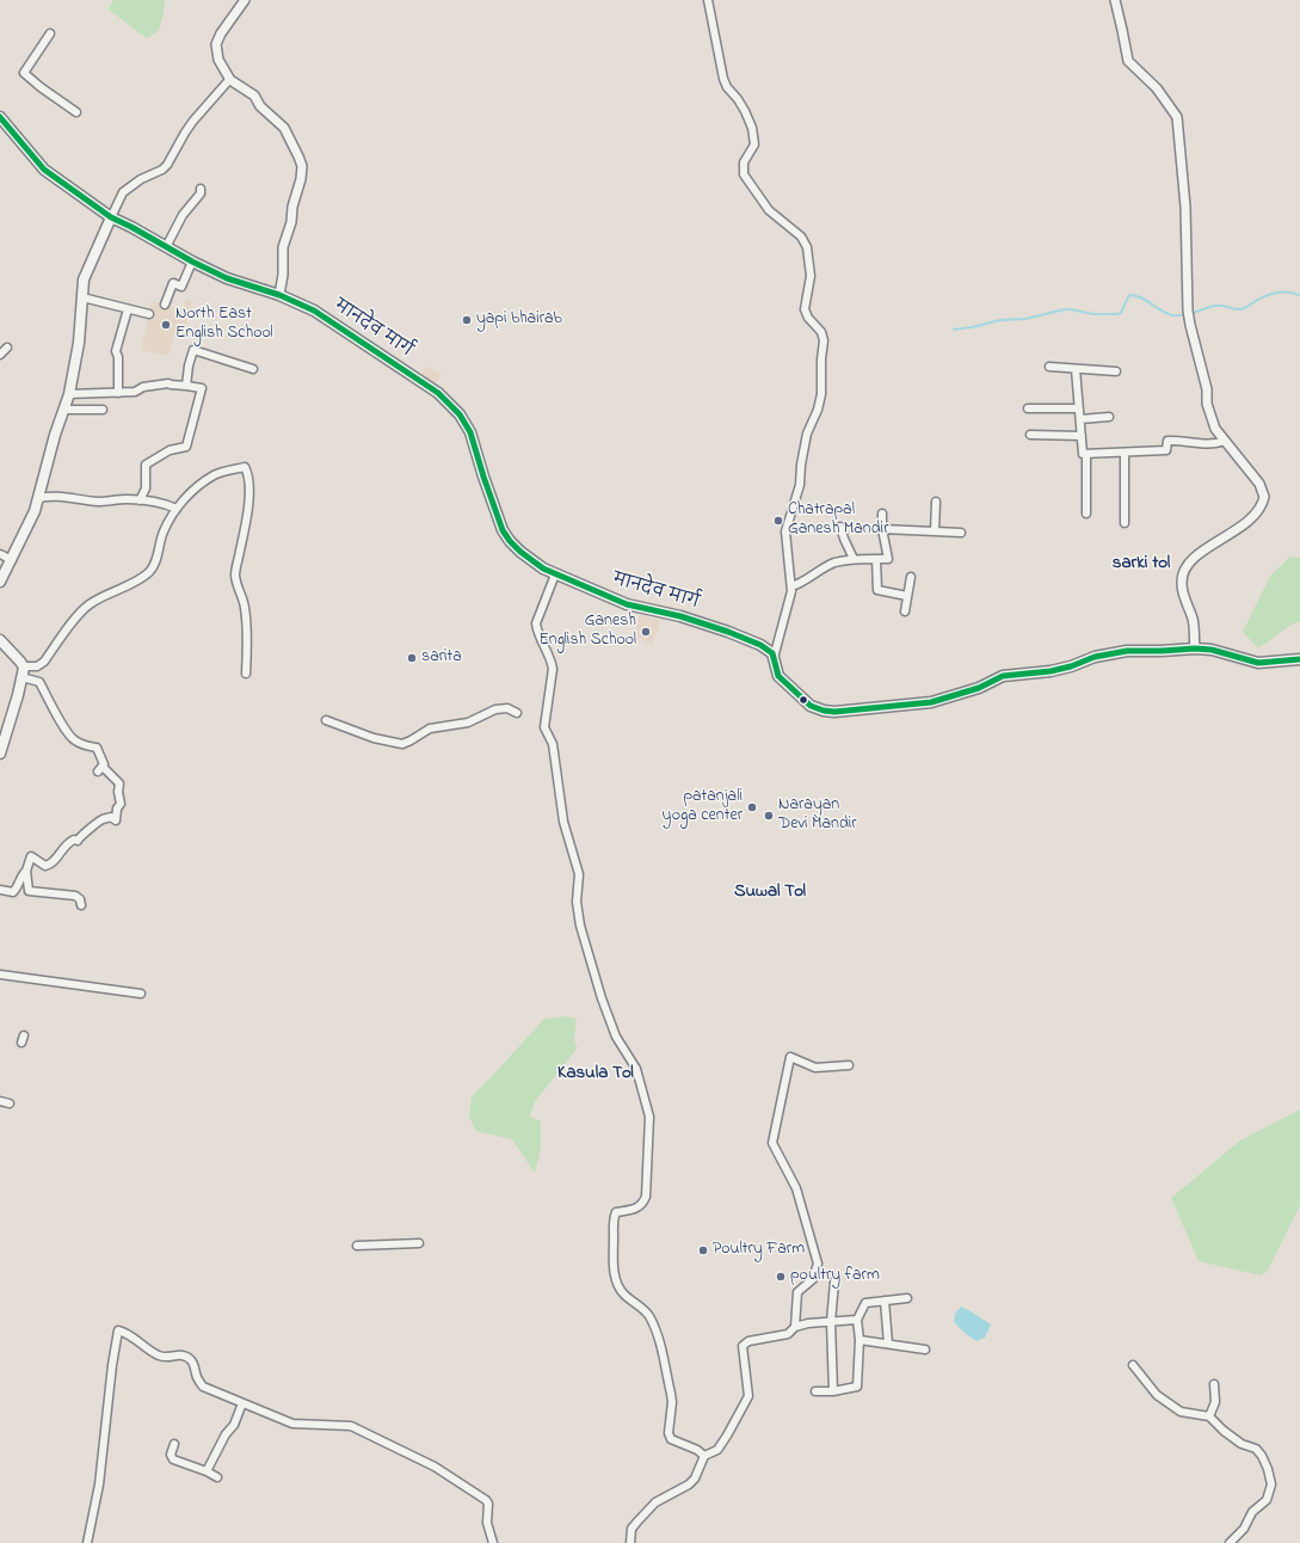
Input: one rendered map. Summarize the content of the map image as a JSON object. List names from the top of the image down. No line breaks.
{"streets":{"main road":["मानदेव मार्ग"]},"districts":["sarki tol","Suwal Tol","Kasula Tol"],"places":["yapi bhairab","North East English School","Chatrapal Ganesh Mandir","Ganesh English School","sarita","patanjali yoga center","Narayan Devi Mandir","Poultry Farm","poultry farm"]}
